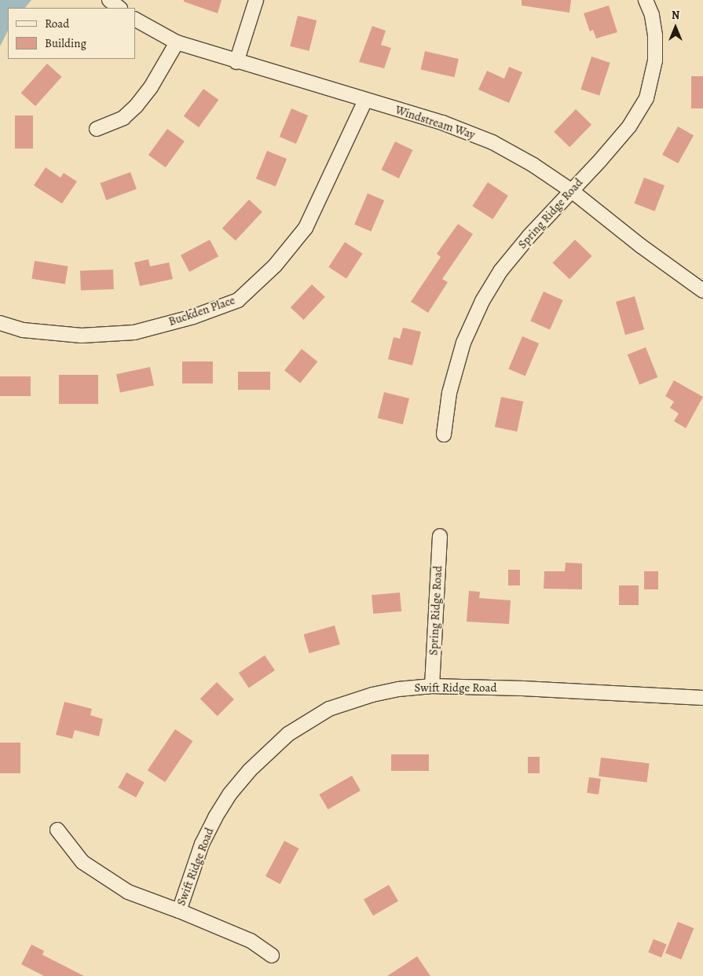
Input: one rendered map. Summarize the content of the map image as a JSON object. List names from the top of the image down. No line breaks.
{"streets":{"street":["Windstream Way","Spring Ridge Road","Buckden Place","Swift Ridge Road"]},"crossings":[["Windstream Way","Spring Ridge Road"],["Windstream Way","Buckden Place"],["Spring Ridge Road","Swift Ridge Road"]],"legend":["Road","Building"],"north":"top"}
